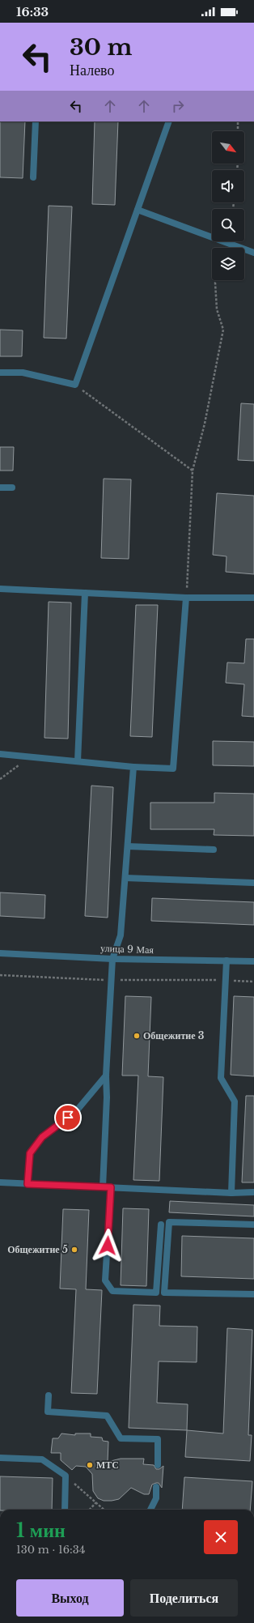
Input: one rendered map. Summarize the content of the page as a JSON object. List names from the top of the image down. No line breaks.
{"streets":{"street":["улица 9 Мая"]},"places":["Общежитие 3","Общежитие 5","МТС"],"north":"bottom right","page":{"status":"16:33","turn":["30 m","Налево"],"heading":["1 мин","130 m · 16:34"],"buttons":["Выход","Поделиться"]}}
